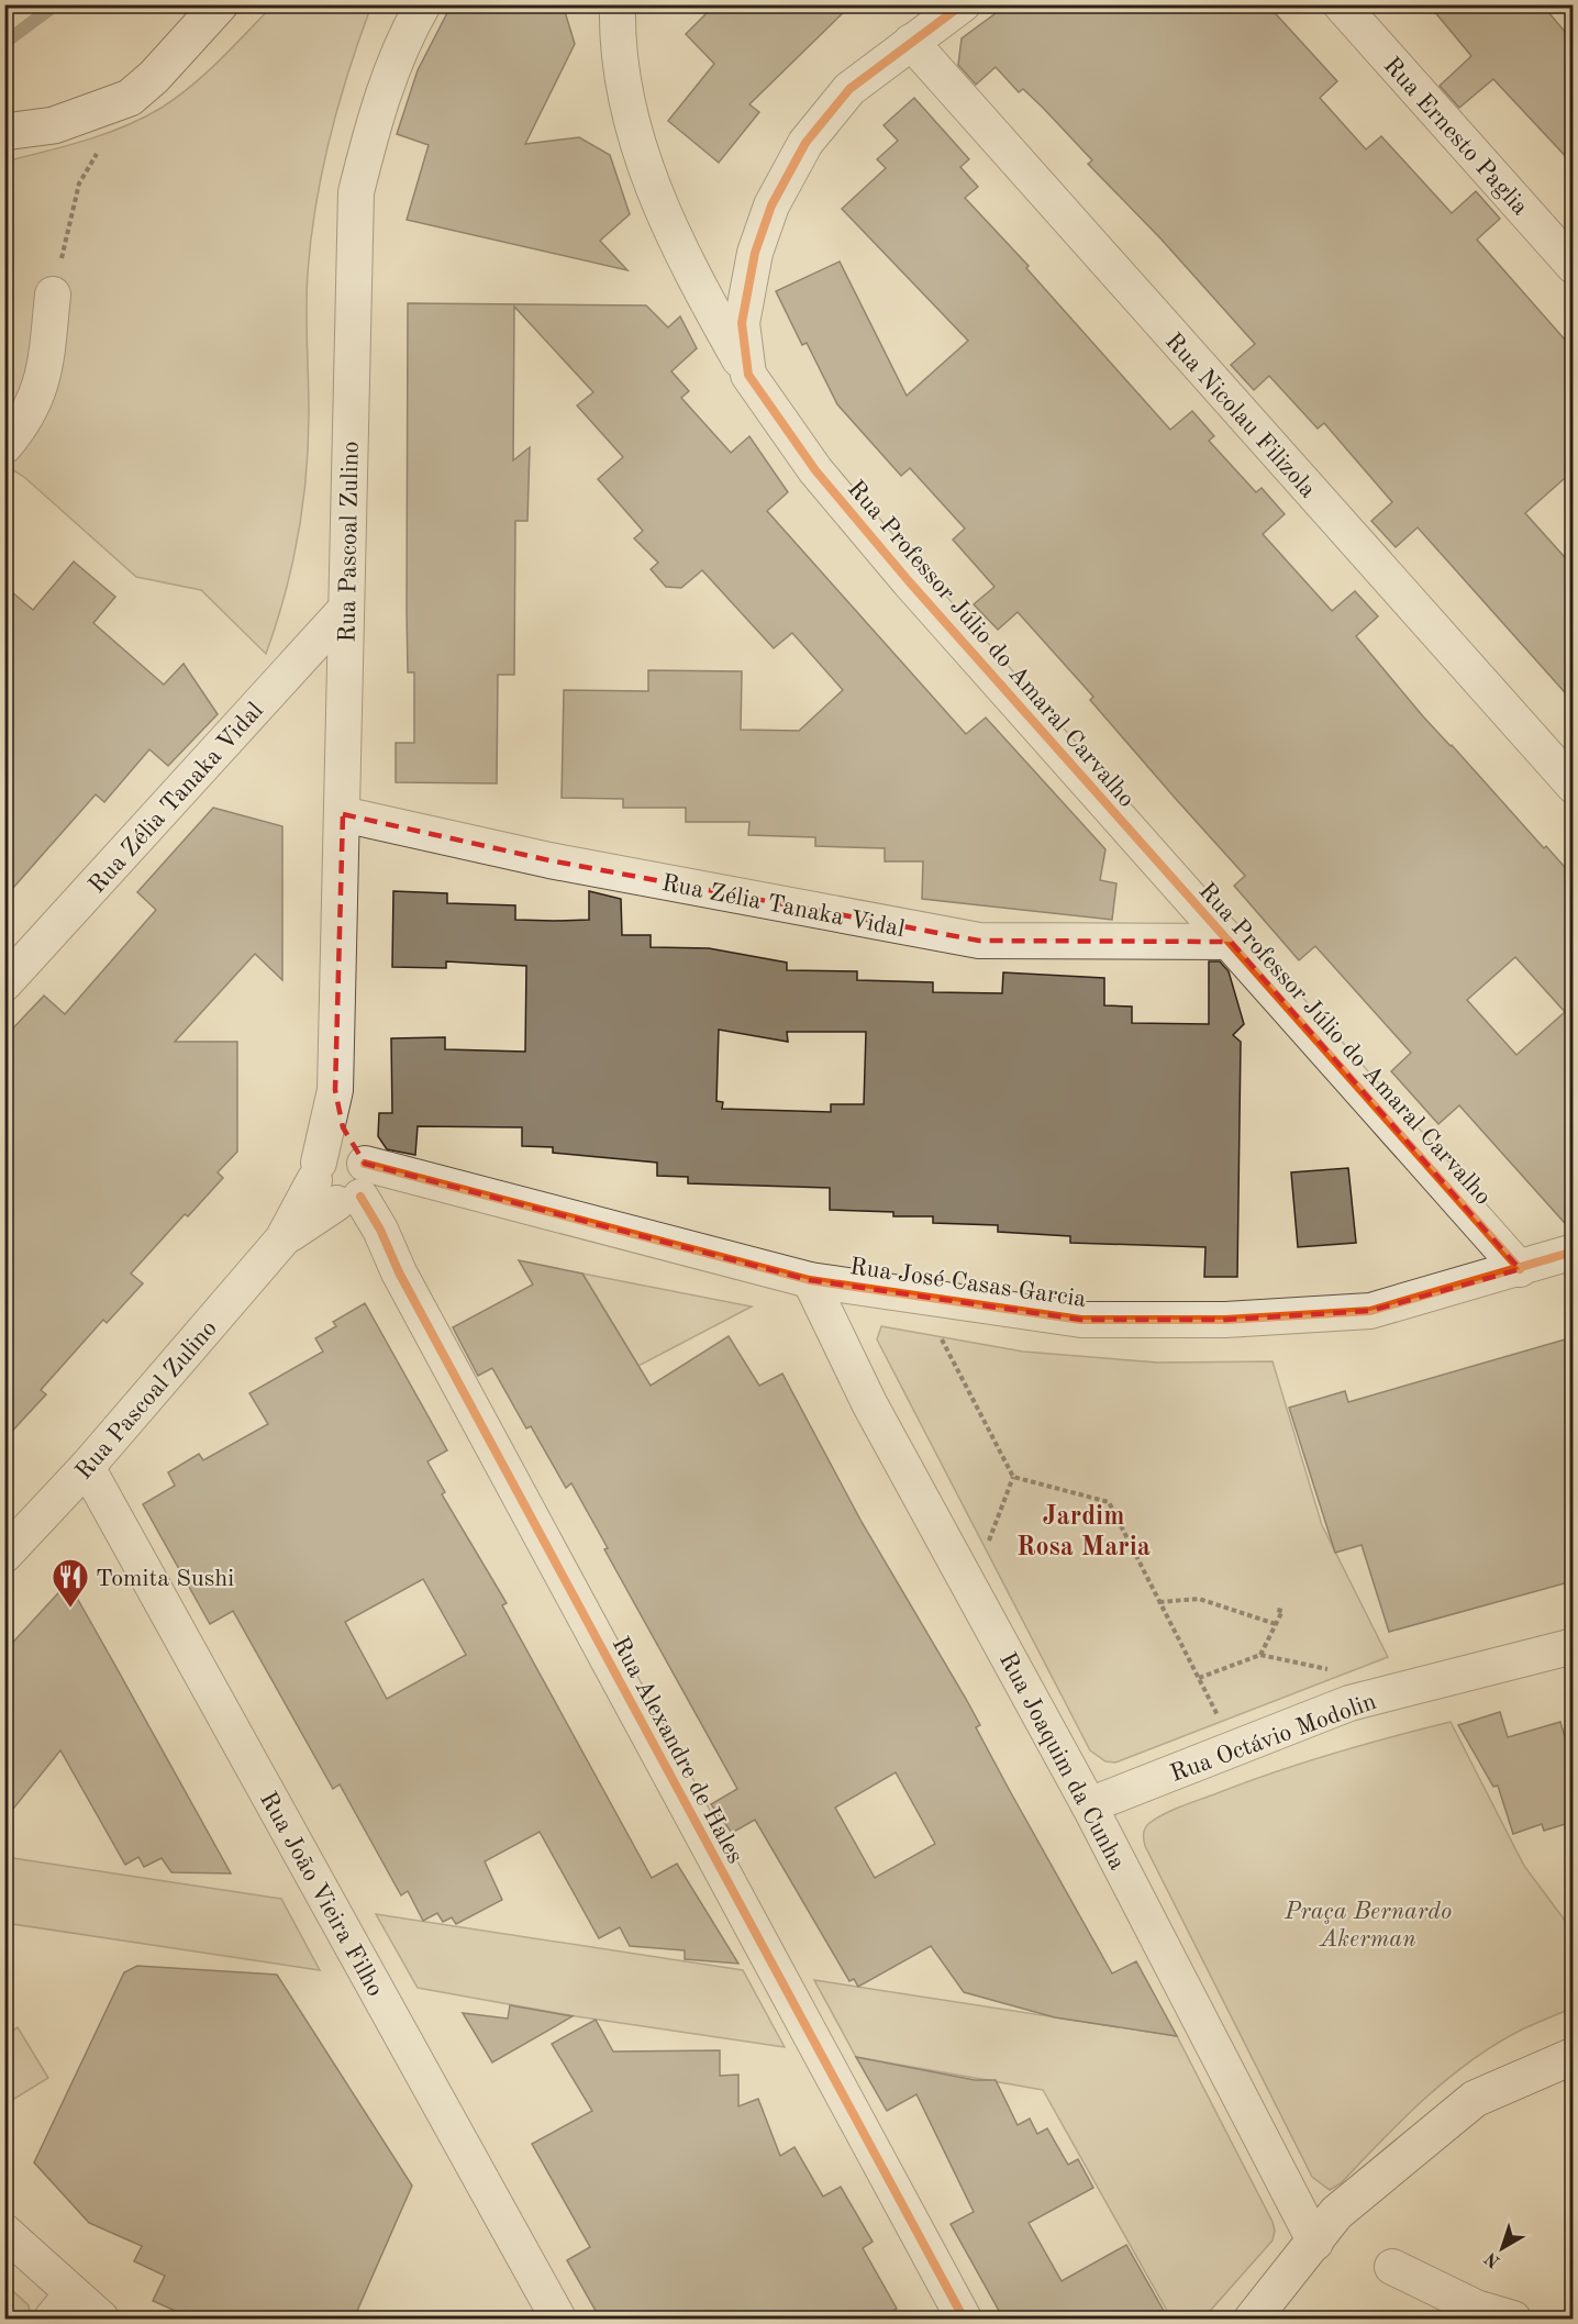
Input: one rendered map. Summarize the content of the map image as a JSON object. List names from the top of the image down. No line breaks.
{"streets":{"street":["Rua Ernesto Paglia","Rua Nicolau Filizola","Rua Pascoal Zulino","Rua Professor Júlio do Amaral Carvalho","Rua Zélia Tanaka Vidal","Rua José Casas Garcia","Rua Octávio Modolin","Rua Alexandre de Hales","Rua Joaquim da Cunha","Rua João Vieira Filho"]},"crossings":[["Rua Nicolau Filizola","Rua Professor Júlio do Amaral Carvalho"],["Rua Pascoal Zulino","Rua Zélia Tanaka Vidal"],["Rua Pascoal Zulino","Rua José Casas Garcia"],["Rua Pascoal Zulino","Rua Alexandre de Hales"],["Rua Pascoal Zulino","Rua João Vieira Filho"],["Rua Professor Júlio do Amaral Carvalho","Rua Zélia Tanaka Vidal"],["Rua Professor Júlio do Amaral Carvalho","Rua José Casas Garcia"],["Rua José Casas Garcia","Rua Alexandre de Hales"],["Rua José Casas Garcia","Rua Joaquim da Cunha"],["Rua Octávio Modolin","Rua Joaquim da Cunha"]],"districts":["Jardim Rosa Maria"],"parks":["Praça Bernardo Akerman"],"places":{"restaurant":["Tomita Sushi"]},"north":"bottom left"}
